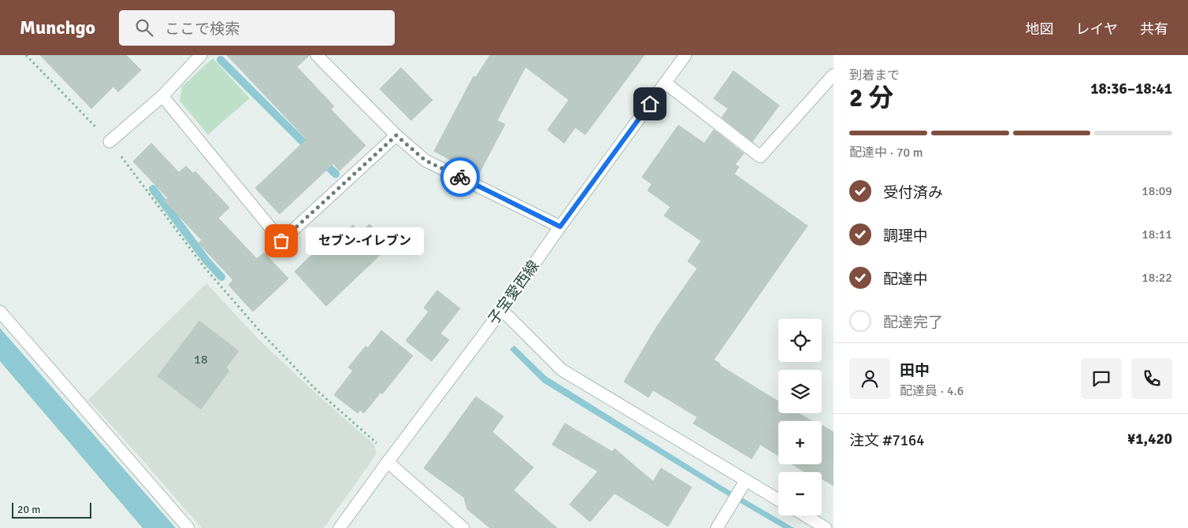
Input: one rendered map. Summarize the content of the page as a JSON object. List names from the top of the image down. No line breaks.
{"streets":{"street":["子宝愛西線"]},"places":["セブン-イレブン"],"house_numbers":["18"],"scale_bar":"20 m","page":{"header":"Munchgo","search":"ここで検索","nav":["地図","レイヤ","共有"],"heading":["2 分","到着まで","18:36–18:41"],"panel":["田中","配達員 · 4.6","注文 #7164","¥1,420"],"bar":"配達中 · 70 m","list":[["受付済み","18:09"],["調理中","18:11"],["配達中","18:22"],"配達完了"],"bubble":"セブン-イレブン","map_buttons":["+","−"],"scale":"20 m"}}
